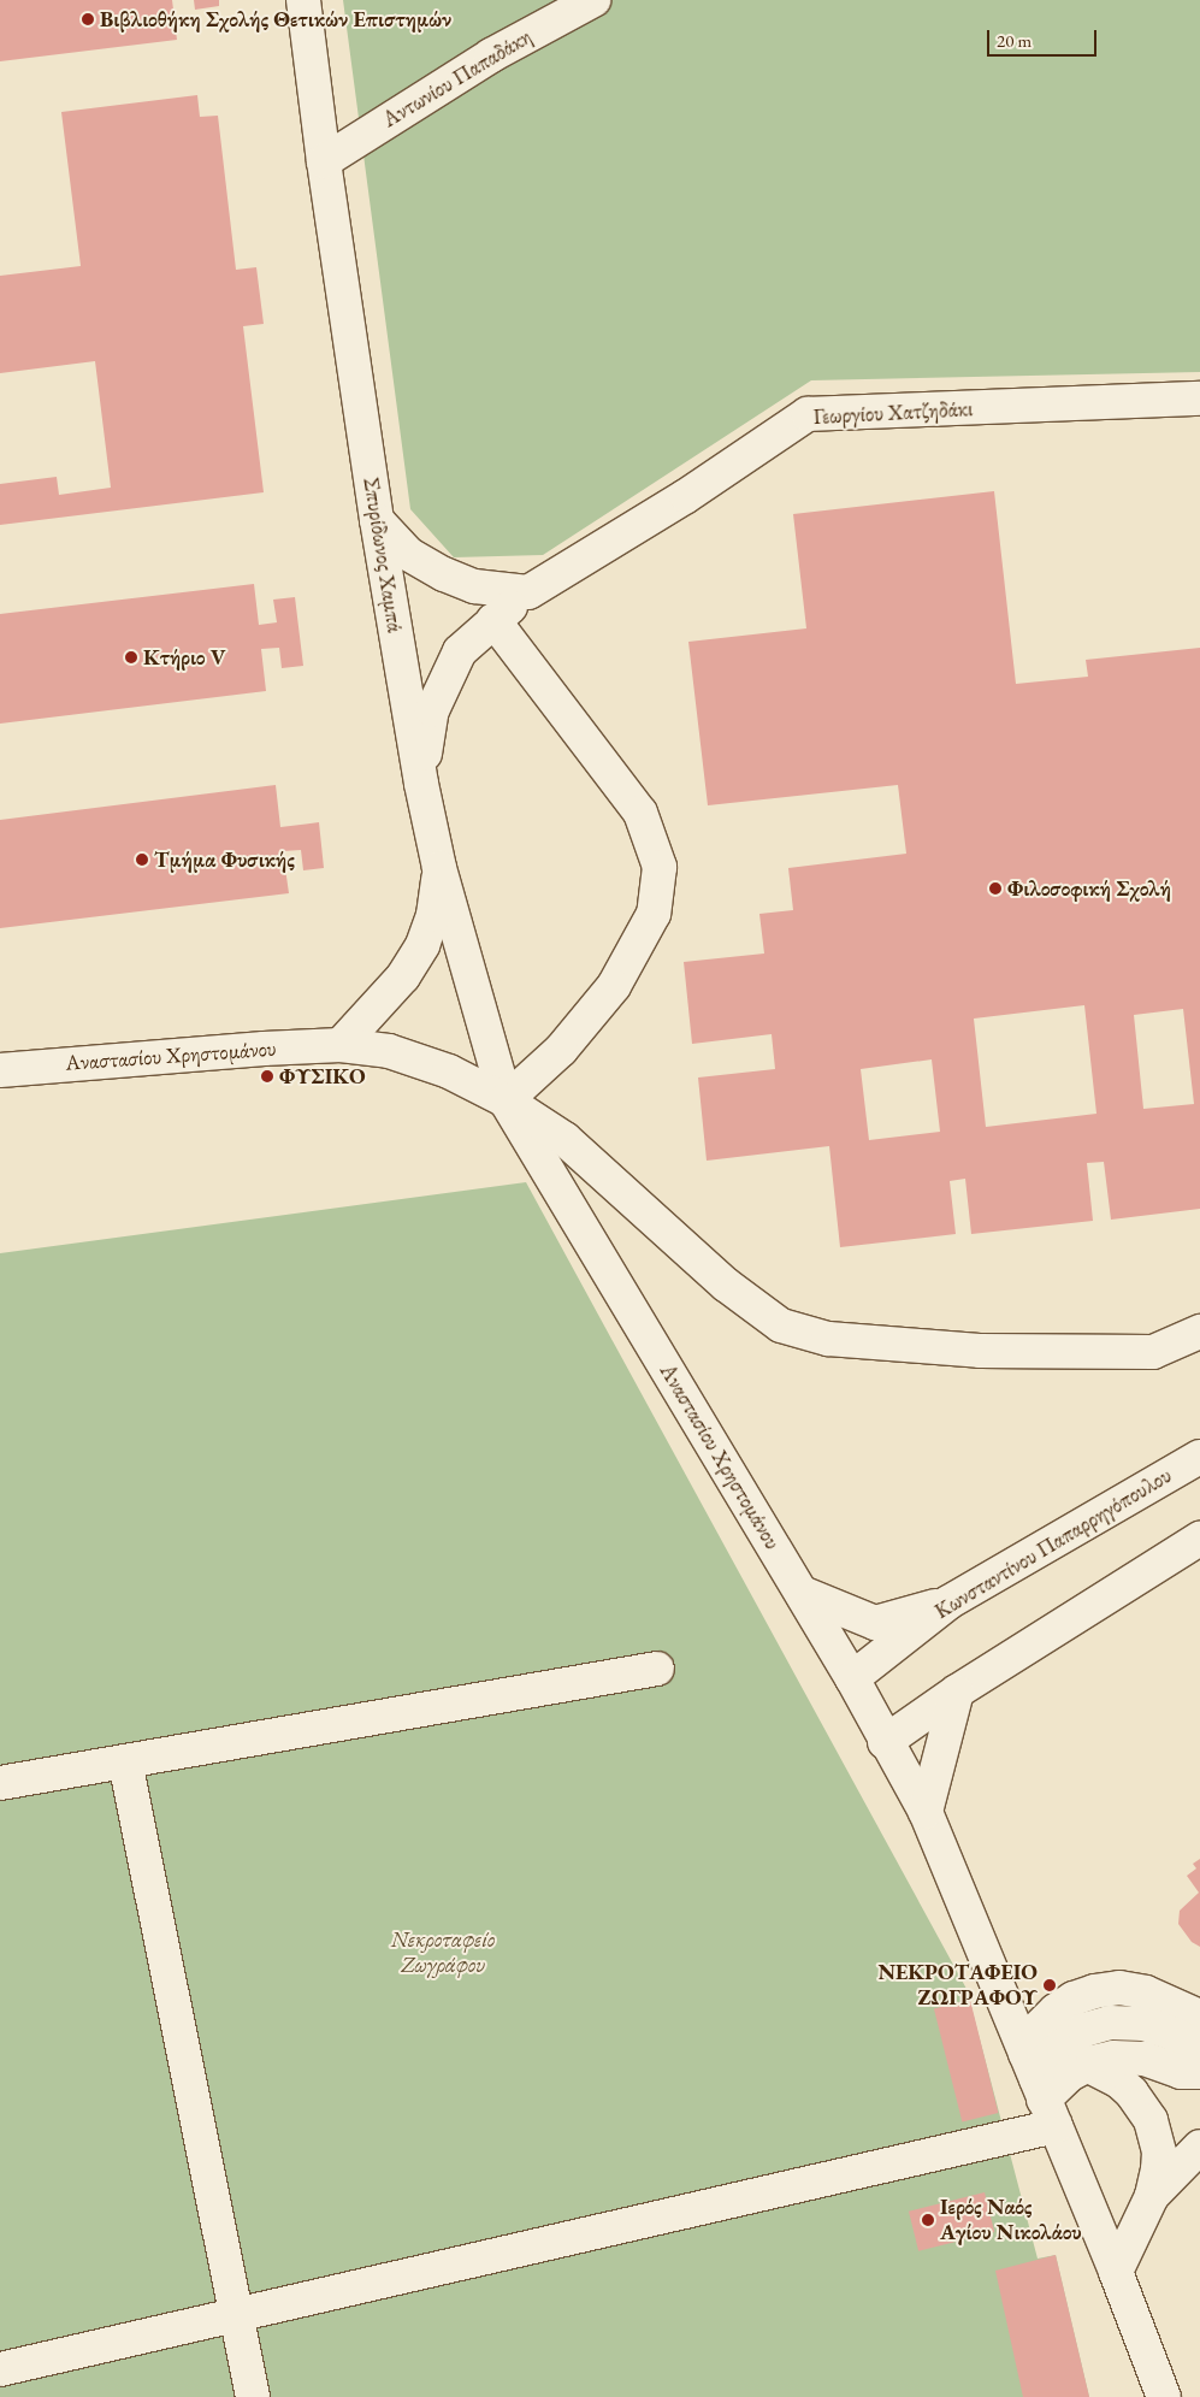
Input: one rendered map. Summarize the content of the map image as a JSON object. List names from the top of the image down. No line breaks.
{"streets":{"street":["Αντωνίου Παπαδάκη","Γεωργίου Χατζηδάκι","Σπυρίδωνος Χαμπά","Αναστασίου Χρηστομάνου","Κωνσταντίνου Παπαρρηγόπουλου"]},"crossings":[["Αντωνίου Παπαδάκη","Σπυρίδωνος Χαμπά"],["Γεωργίου Χατζηδάκι","Σπυρίδωνος Χαμπά"],["Σπυρίδωνος Χαμπά","Αναστασίου Χρηστομάνου"],["Αναστασίου Χρηστομάνου","Κωνσταντίνου Παπαρρηγόπουλου"]],"parks":["Νεκροταφείο Ζωγράφου"],"places":["Βιβλιοθήκη Σχολής Θετικών Επιστημών","Κτήριο V","Τμήμα Φυσικής","Φιλοσοφική Σχολή","ΦΥΣΙΚΟ","ΝΕΚΡΟΤΑΦΕΙΟ ΖΩΓΡΑΦΟΥ","Ιερός Ναός Αγίου Νικολάου"],"scale_bar":"20 m"}
